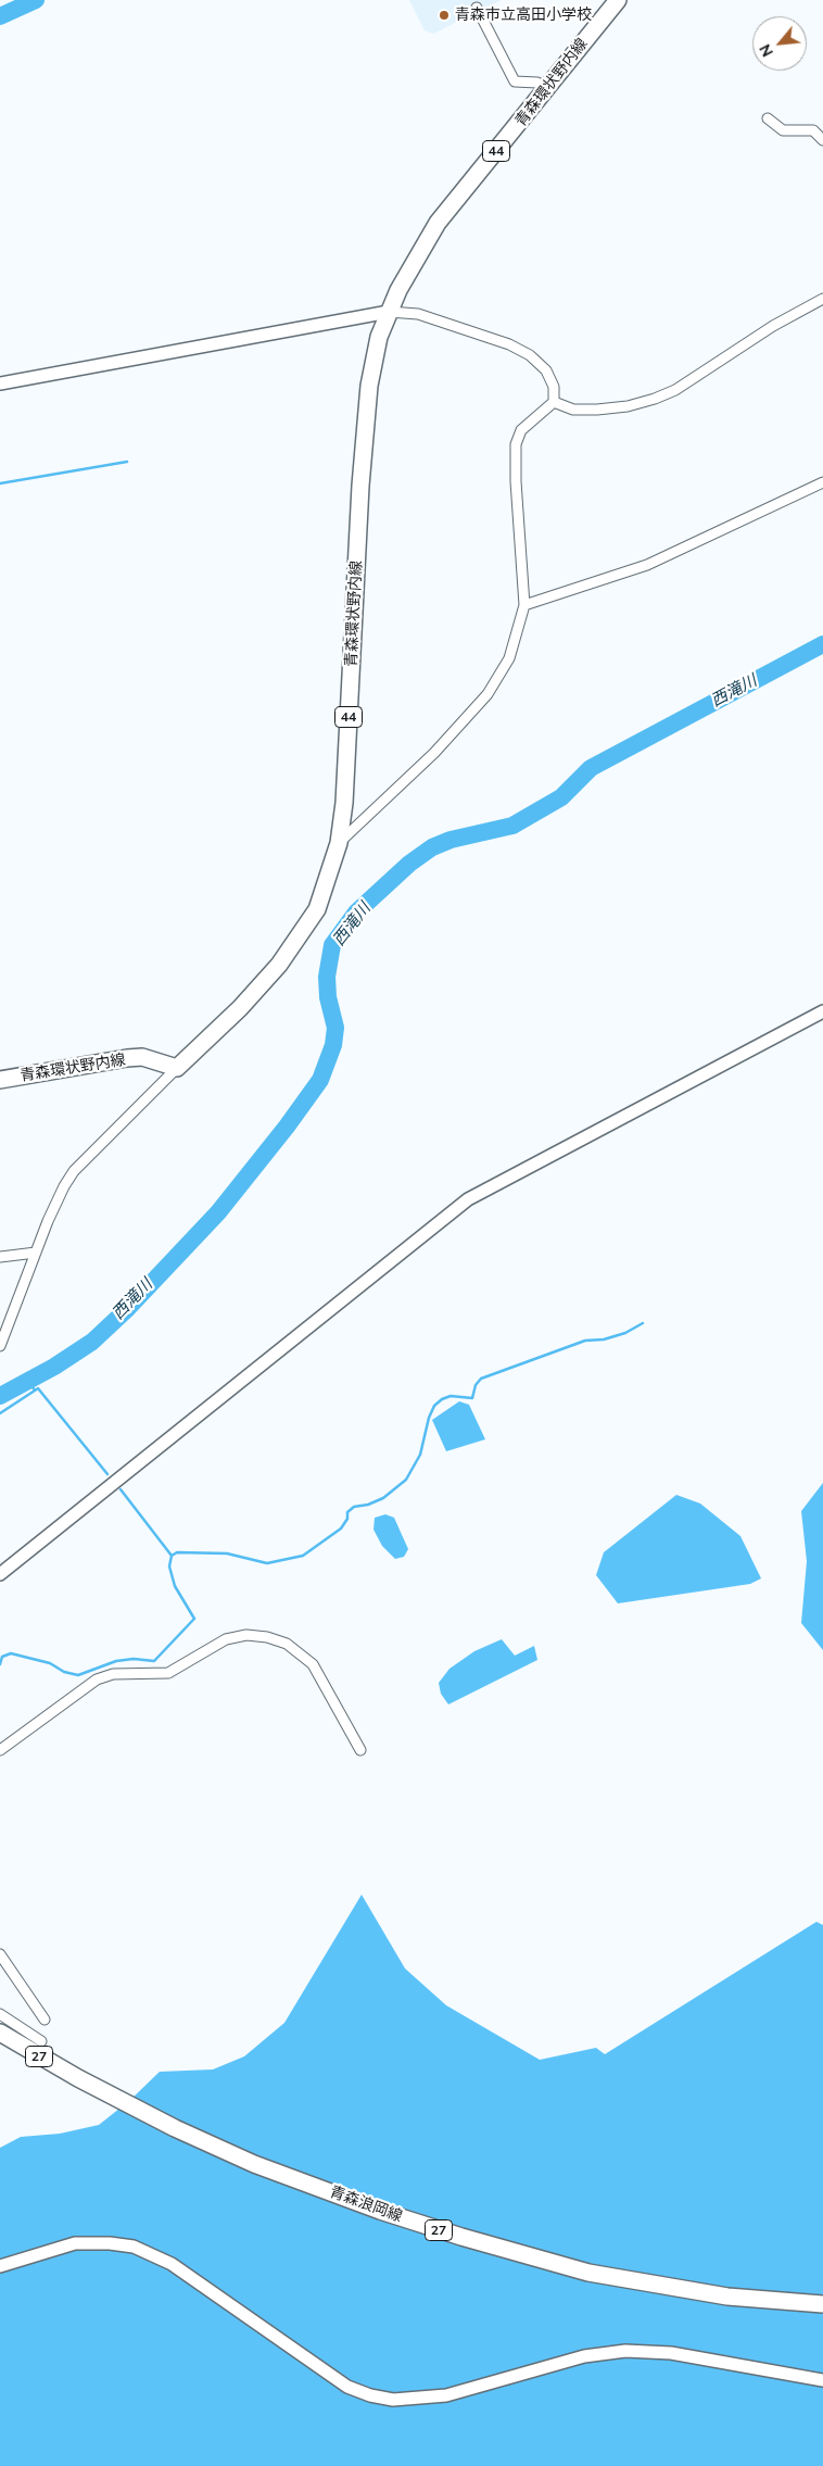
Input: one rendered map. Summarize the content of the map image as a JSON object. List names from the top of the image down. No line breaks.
{"streets":{"main road":["青森環状野内線","44","27","青森浪岡線"]},"water":["西滝川"],"places":["青森市立高田小学校"],"north":"bottom left"}
